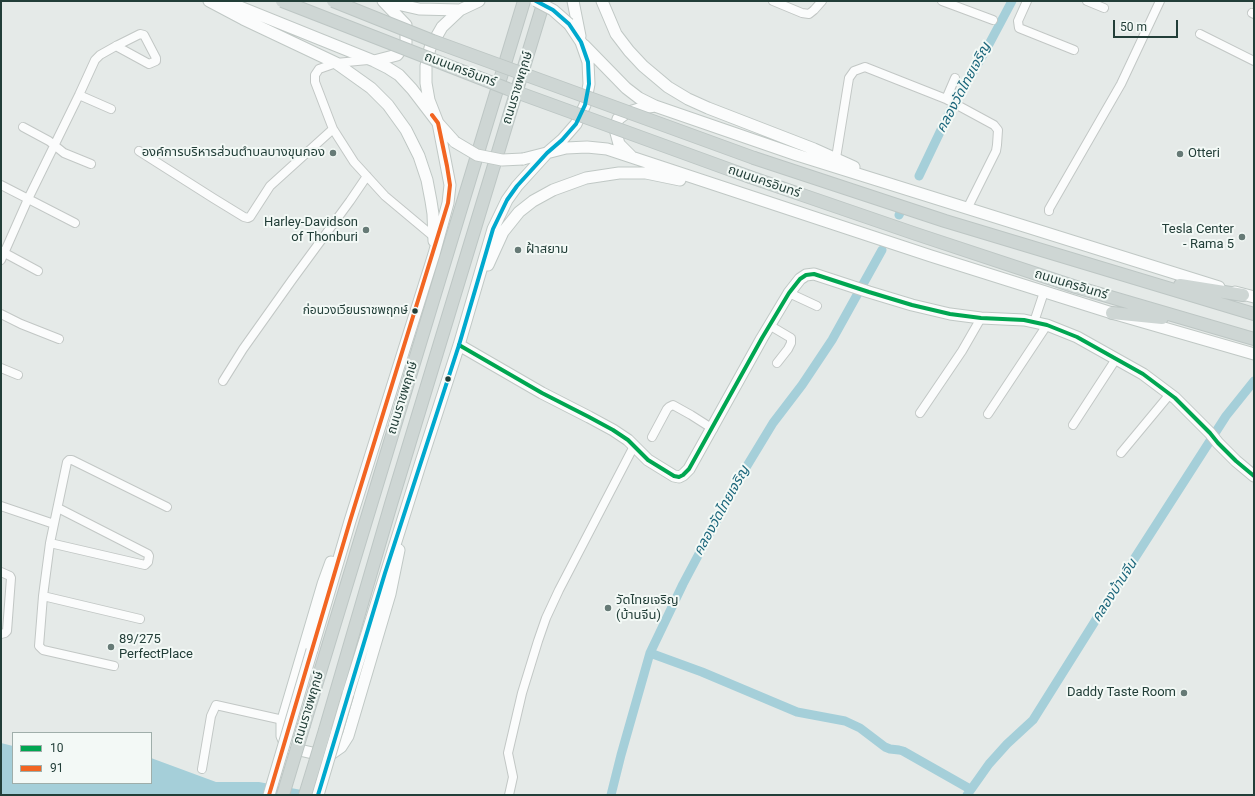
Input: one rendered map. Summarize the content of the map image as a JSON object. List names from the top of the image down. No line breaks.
{"streets":{"main road":["ถนนนครอินทร์","ถนนราชพฤกษ์"]},"water":["คลองวัดไทยเจริญ","คลองบ้านจีน"],"places":["องค์การบริหารส่วนตำบลบางขุนกอง","Otteri","Harley-Davidson of Thonburi","Tesla Center - Rama 5","ฝ้าสยาม","ก่อนวงเวียนราชพฤกษ์","วัดไทยเจริญ (บ้านจีน)","89/275 PerfectPlace","Daddy Taste Room"],"lines":["transit line 91","transit line 10"],"legend":["10","91"],"scale_bar":"50 m"}
